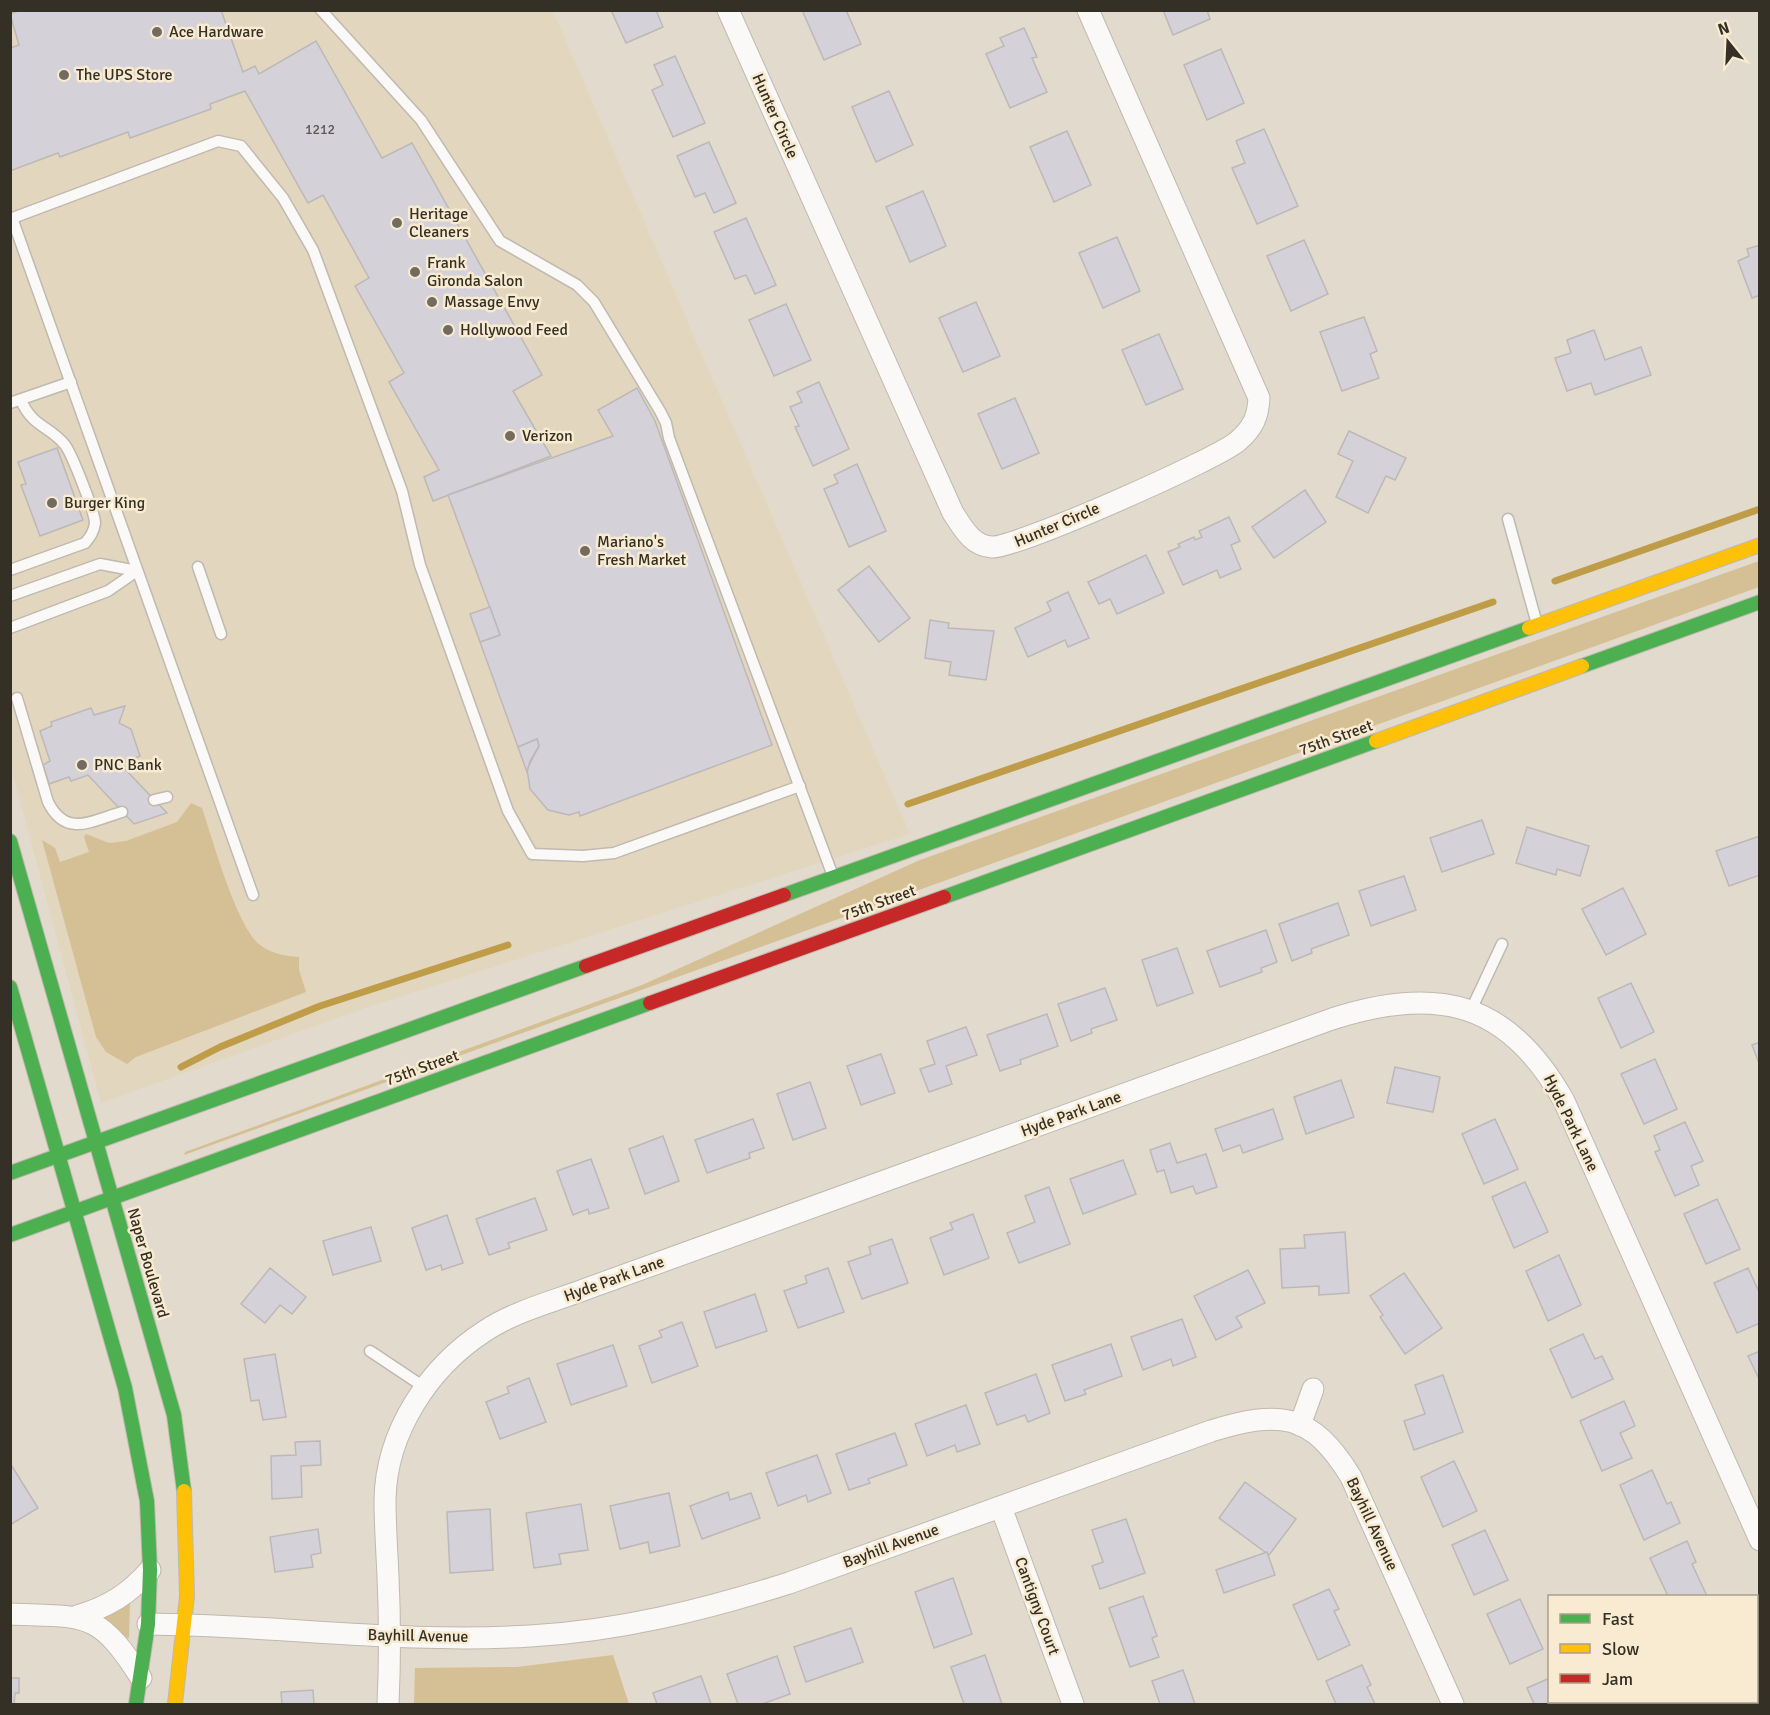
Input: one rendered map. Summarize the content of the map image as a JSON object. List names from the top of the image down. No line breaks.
{"streets":{"main road":["75th Street","Naper Boulevard"],"street":["Hunter Circle","Hyde Park Lane","Bayhill Avenue","Cantigny Court"]},"crossings":[["75th Street","Naper Boulevard"],["Hyde Park Lane","Bayhill Avenue"],["Naper Boulevard","Bayhill Avenue"],["Bayhill Avenue","Cantigny Court"]],"places":["Ace Hardware","The UPS Store","Heritage Cleaners","Frank Gironda Salon","Massage Envy","Hollywood Feed","Verizon","Burger King","Mariano's Fresh Market","PNC Bank"],"house_numbers":["1212"],"legend":["Fast","Slow","Jam"],"north":"top"}
